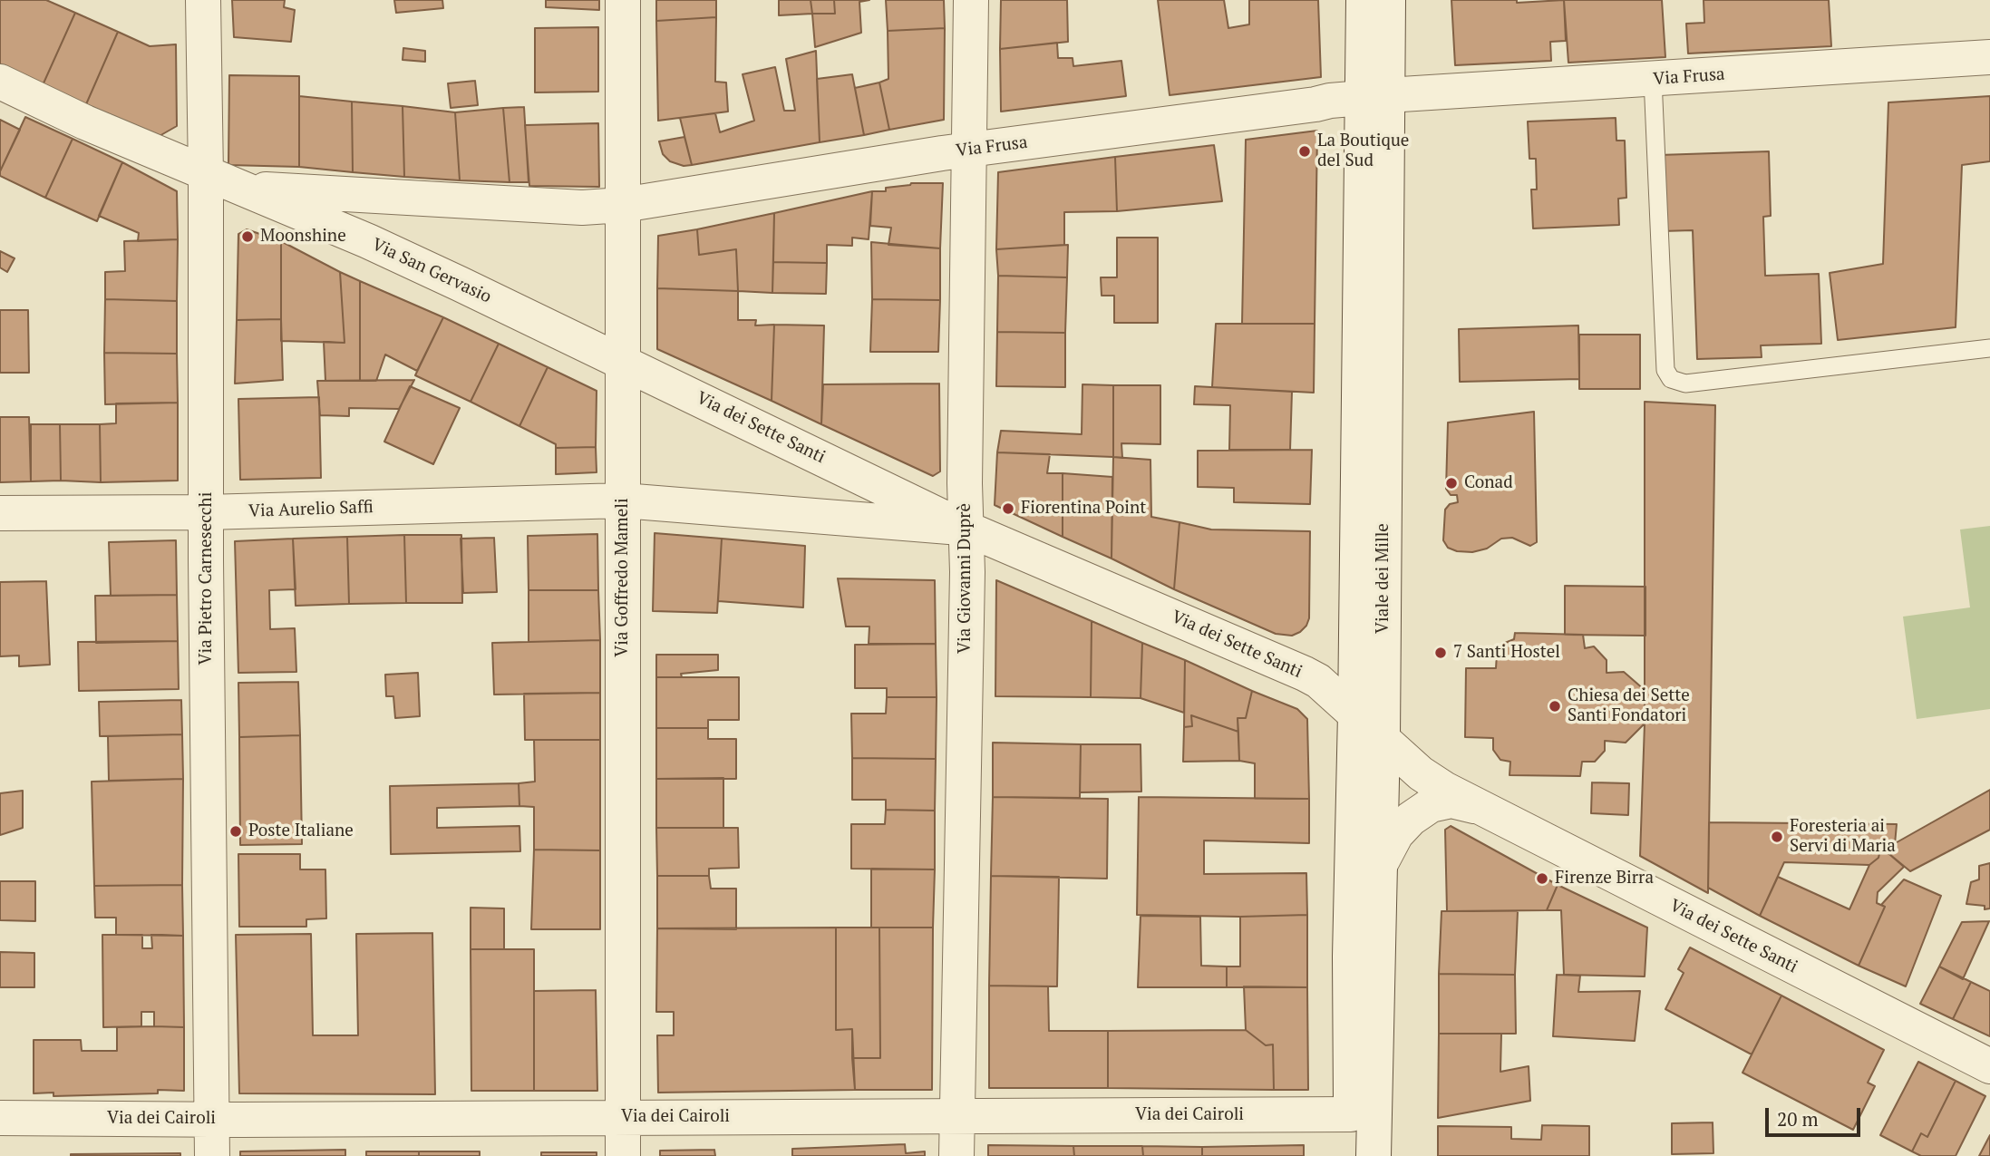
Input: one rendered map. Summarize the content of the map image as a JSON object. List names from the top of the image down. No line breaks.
{"streets":{"street":["Via Frusa","Via San Gervasio","Via dei Sette Santi","Via Aurelio Saffi","Via Goffredo Mameli","Via Pietro Carnesecchi","Via Giovanni Duprè","Viale dei Mille","Via dei Cairoli"]},"crossings":[["Via Frusa","Via San Gervasio"],["Via Frusa","Via Goffredo Mameli"],["Via Frusa","Via Giovanni Duprè"],["Via Frusa","Viale dei Mille"],["Via San Gervasio","Via dei Sette Santi"],["Via San Gervasio","Via Goffredo Mameli"],["Via San Gervasio","Via Pietro Carnesecchi"],["Via dei Sette Santi","Via Aurelio Saffi"],["Via dei Sette Santi","Via Goffredo Mameli"],["Via dei Sette Santi","Via Giovanni Duprè"],["Via dei Sette Santi","Viale dei Mille"],["Via Aurelio Saffi","Via Goffredo Mameli"],["Via Aurelio Saffi","Via Pietro Carnesecchi"],["Via Goffredo Mameli","Via dei Cairoli"],["Via Pietro Carnesecchi","Via dei Cairoli"],["Via Giovanni Duprè","Via dei Cairoli"],["Viale dei Mille","Via dei Cairoli"]],"places":["La Boutique del Sud","Moonshine","Conad","Fiorentina Point","7 Santi Hostel","Chiesa dei Sette Santi Fondatori","Poste Italiane","Foresteria ai Servi di Maria","Firenze Birra"],"scale_bar":"20 m"}
